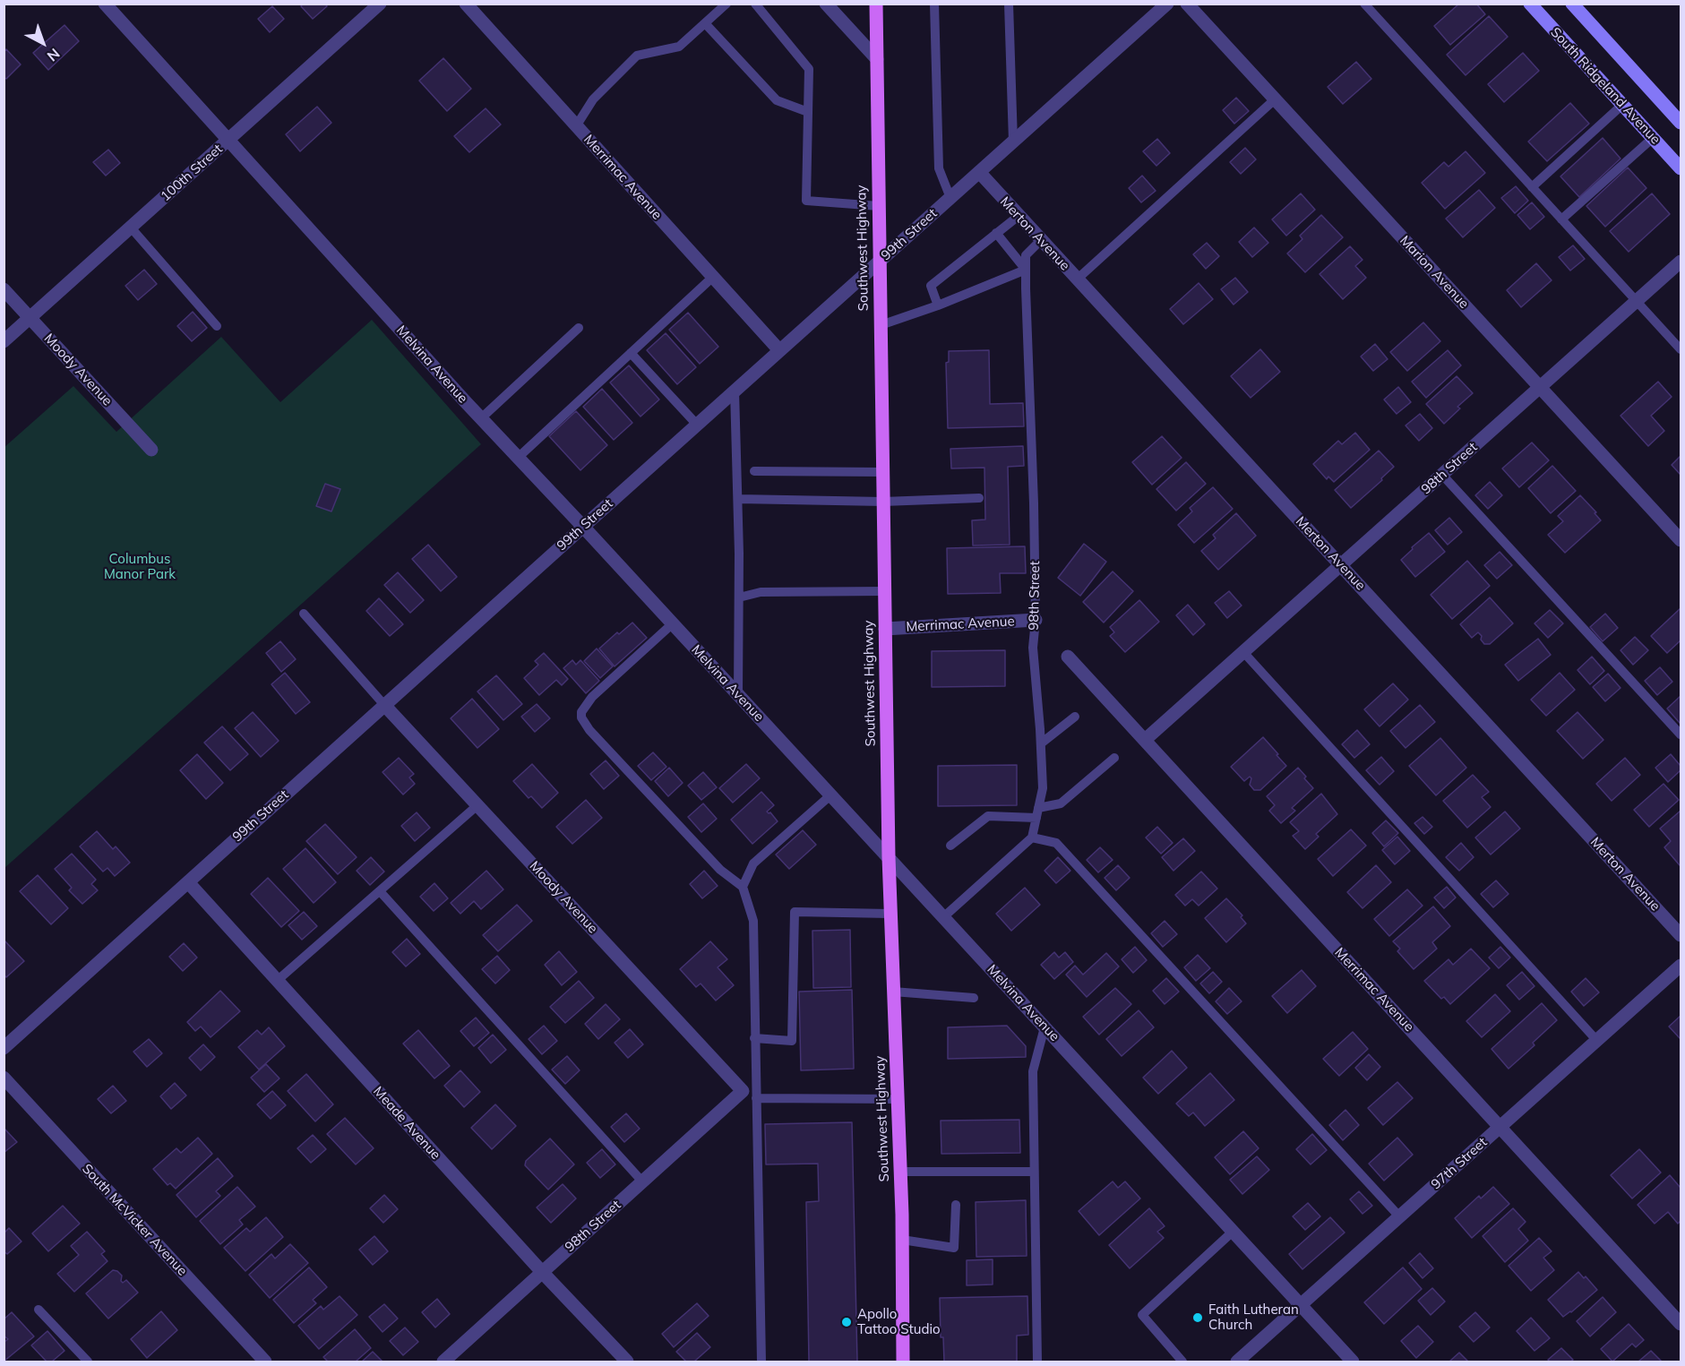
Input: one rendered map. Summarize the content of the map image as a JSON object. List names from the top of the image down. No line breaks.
{"streets":{"main road":["South Ridgeland Avenue","Southwest Highway"],"street":["100th Street","Merrimac Avenue","Merton Avenue","99th Street","Marion Avenue","Melvina Avenue","Moody Avenue","98th Street","Meade Avenue","97th Street","South McVicker Avenue"]},"crossings":[["100th Street","Melvina Avenue"],["100th Street","Moody Avenue"],["Merrimac Avenue","99th Street"],["Merrimac Avenue","Southwest Highway"],["Merrimac Avenue","98th Street"],["Merrimac Avenue","97th Street"],["Merton Avenue","99th Street"],["Merton Avenue","98th Street"],["99th Street","Southwest Highway"],["99th Street","Melvina Avenue"],["99th Street","Moody Avenue"],["99th Street","Meade Avenue"],["Southwest Highway","Melvina Avenue"],["Marion Avenue","98th Street"],["Melvina Avenue","97th Street"],["Moody Avenue","98th Street"],["98th Street","Meade Avenue"]],"parks":["Columbus Manor Park"],"places":["Faith Lutheran Church","Apollo Tattoo Studio"],"north":"bottom right"}
